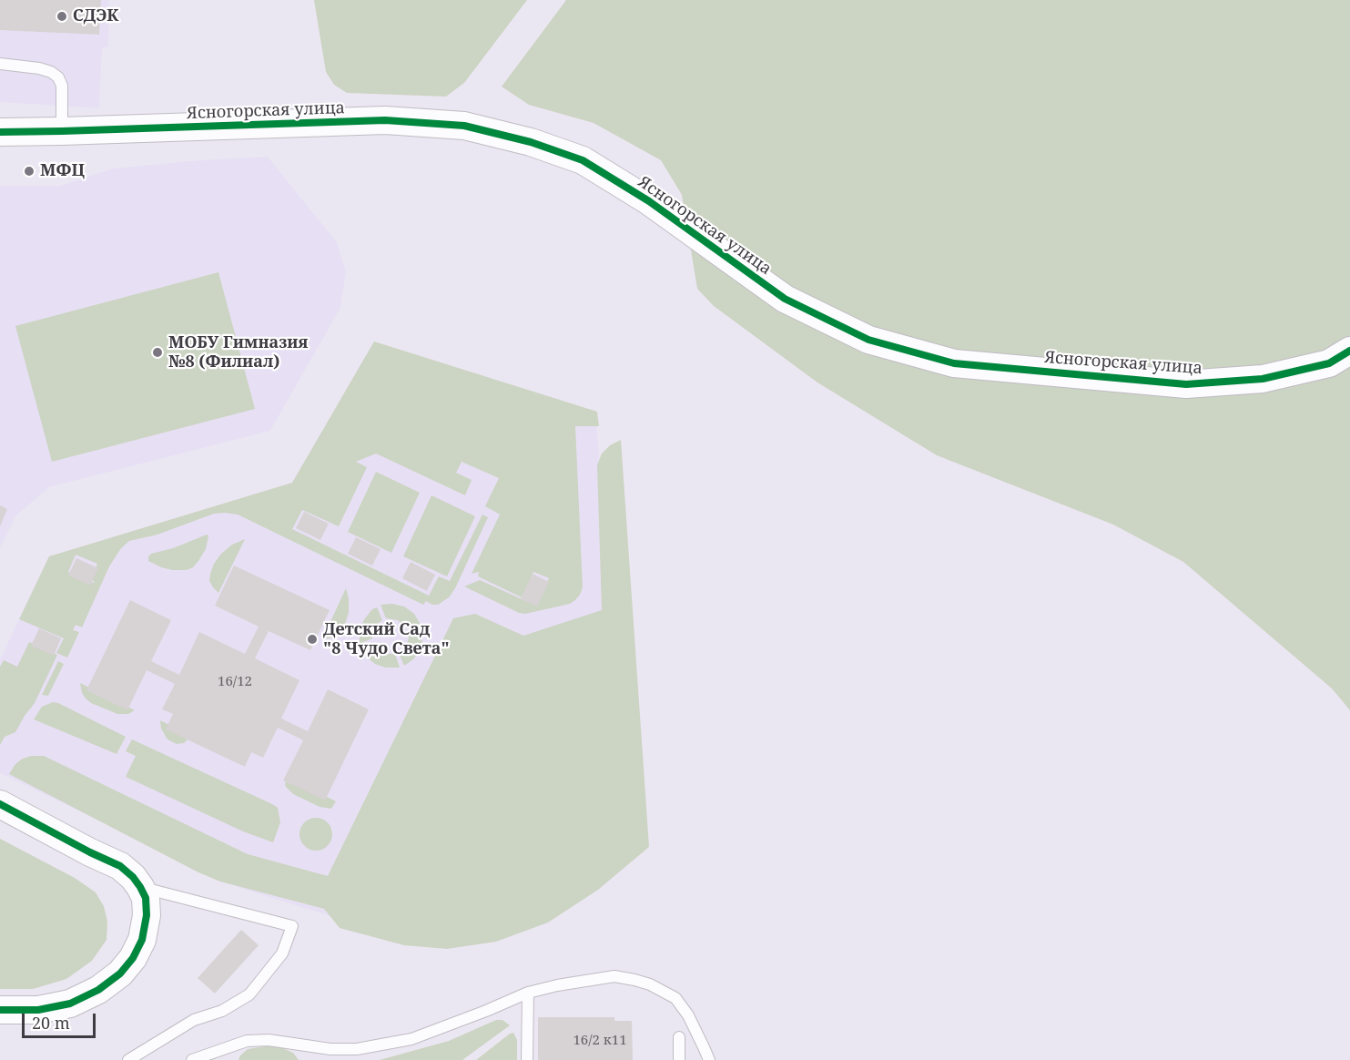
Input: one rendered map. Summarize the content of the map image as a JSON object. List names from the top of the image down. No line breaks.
{"streets":{"street":["Ясногорская улица"]},"places":["СДЭК","МФЦ","МОБУ Гимназия №8 (Филиал)","Детский Сад \"8 Чудо Света\""],"house_numbers":["16/12","16/2 к11"],"scale_bar":"20 m"}
